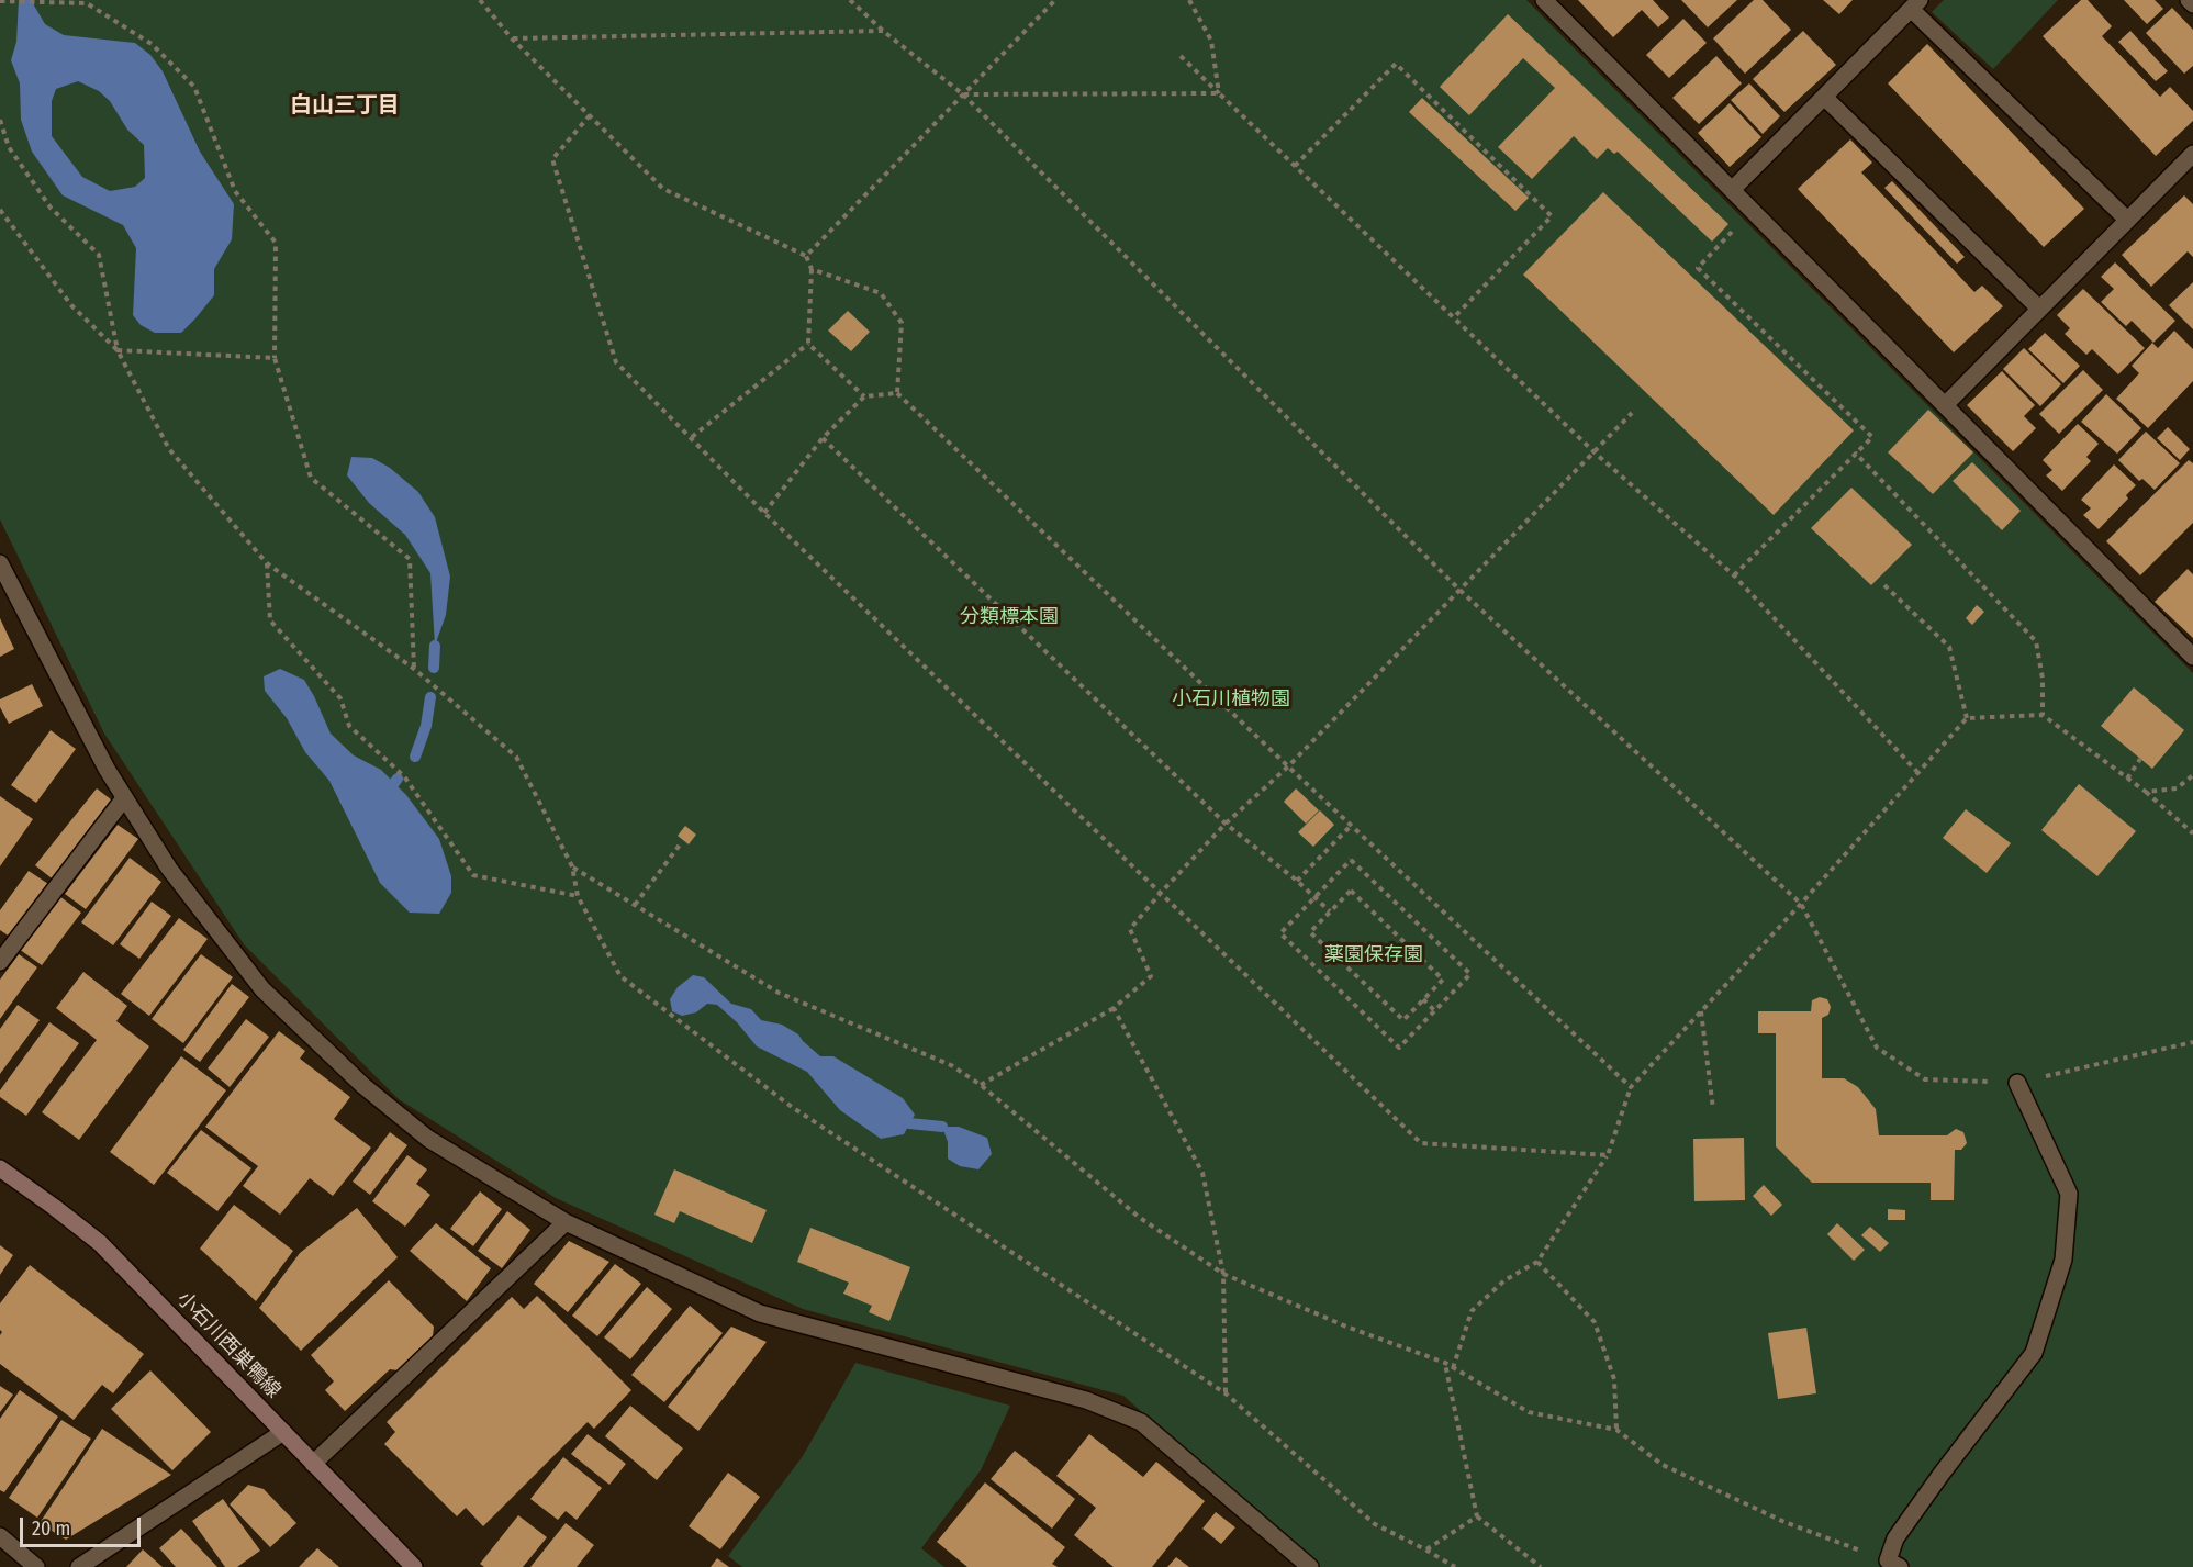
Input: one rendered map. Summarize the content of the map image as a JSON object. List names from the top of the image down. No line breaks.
{"streets":{"main road":["小石川西巣鴨線"]},"districts":["白山三丁目"],"parks":["分類標本園","小石川植物園","薬園保存園"],"scale_bar":"20 m"}
